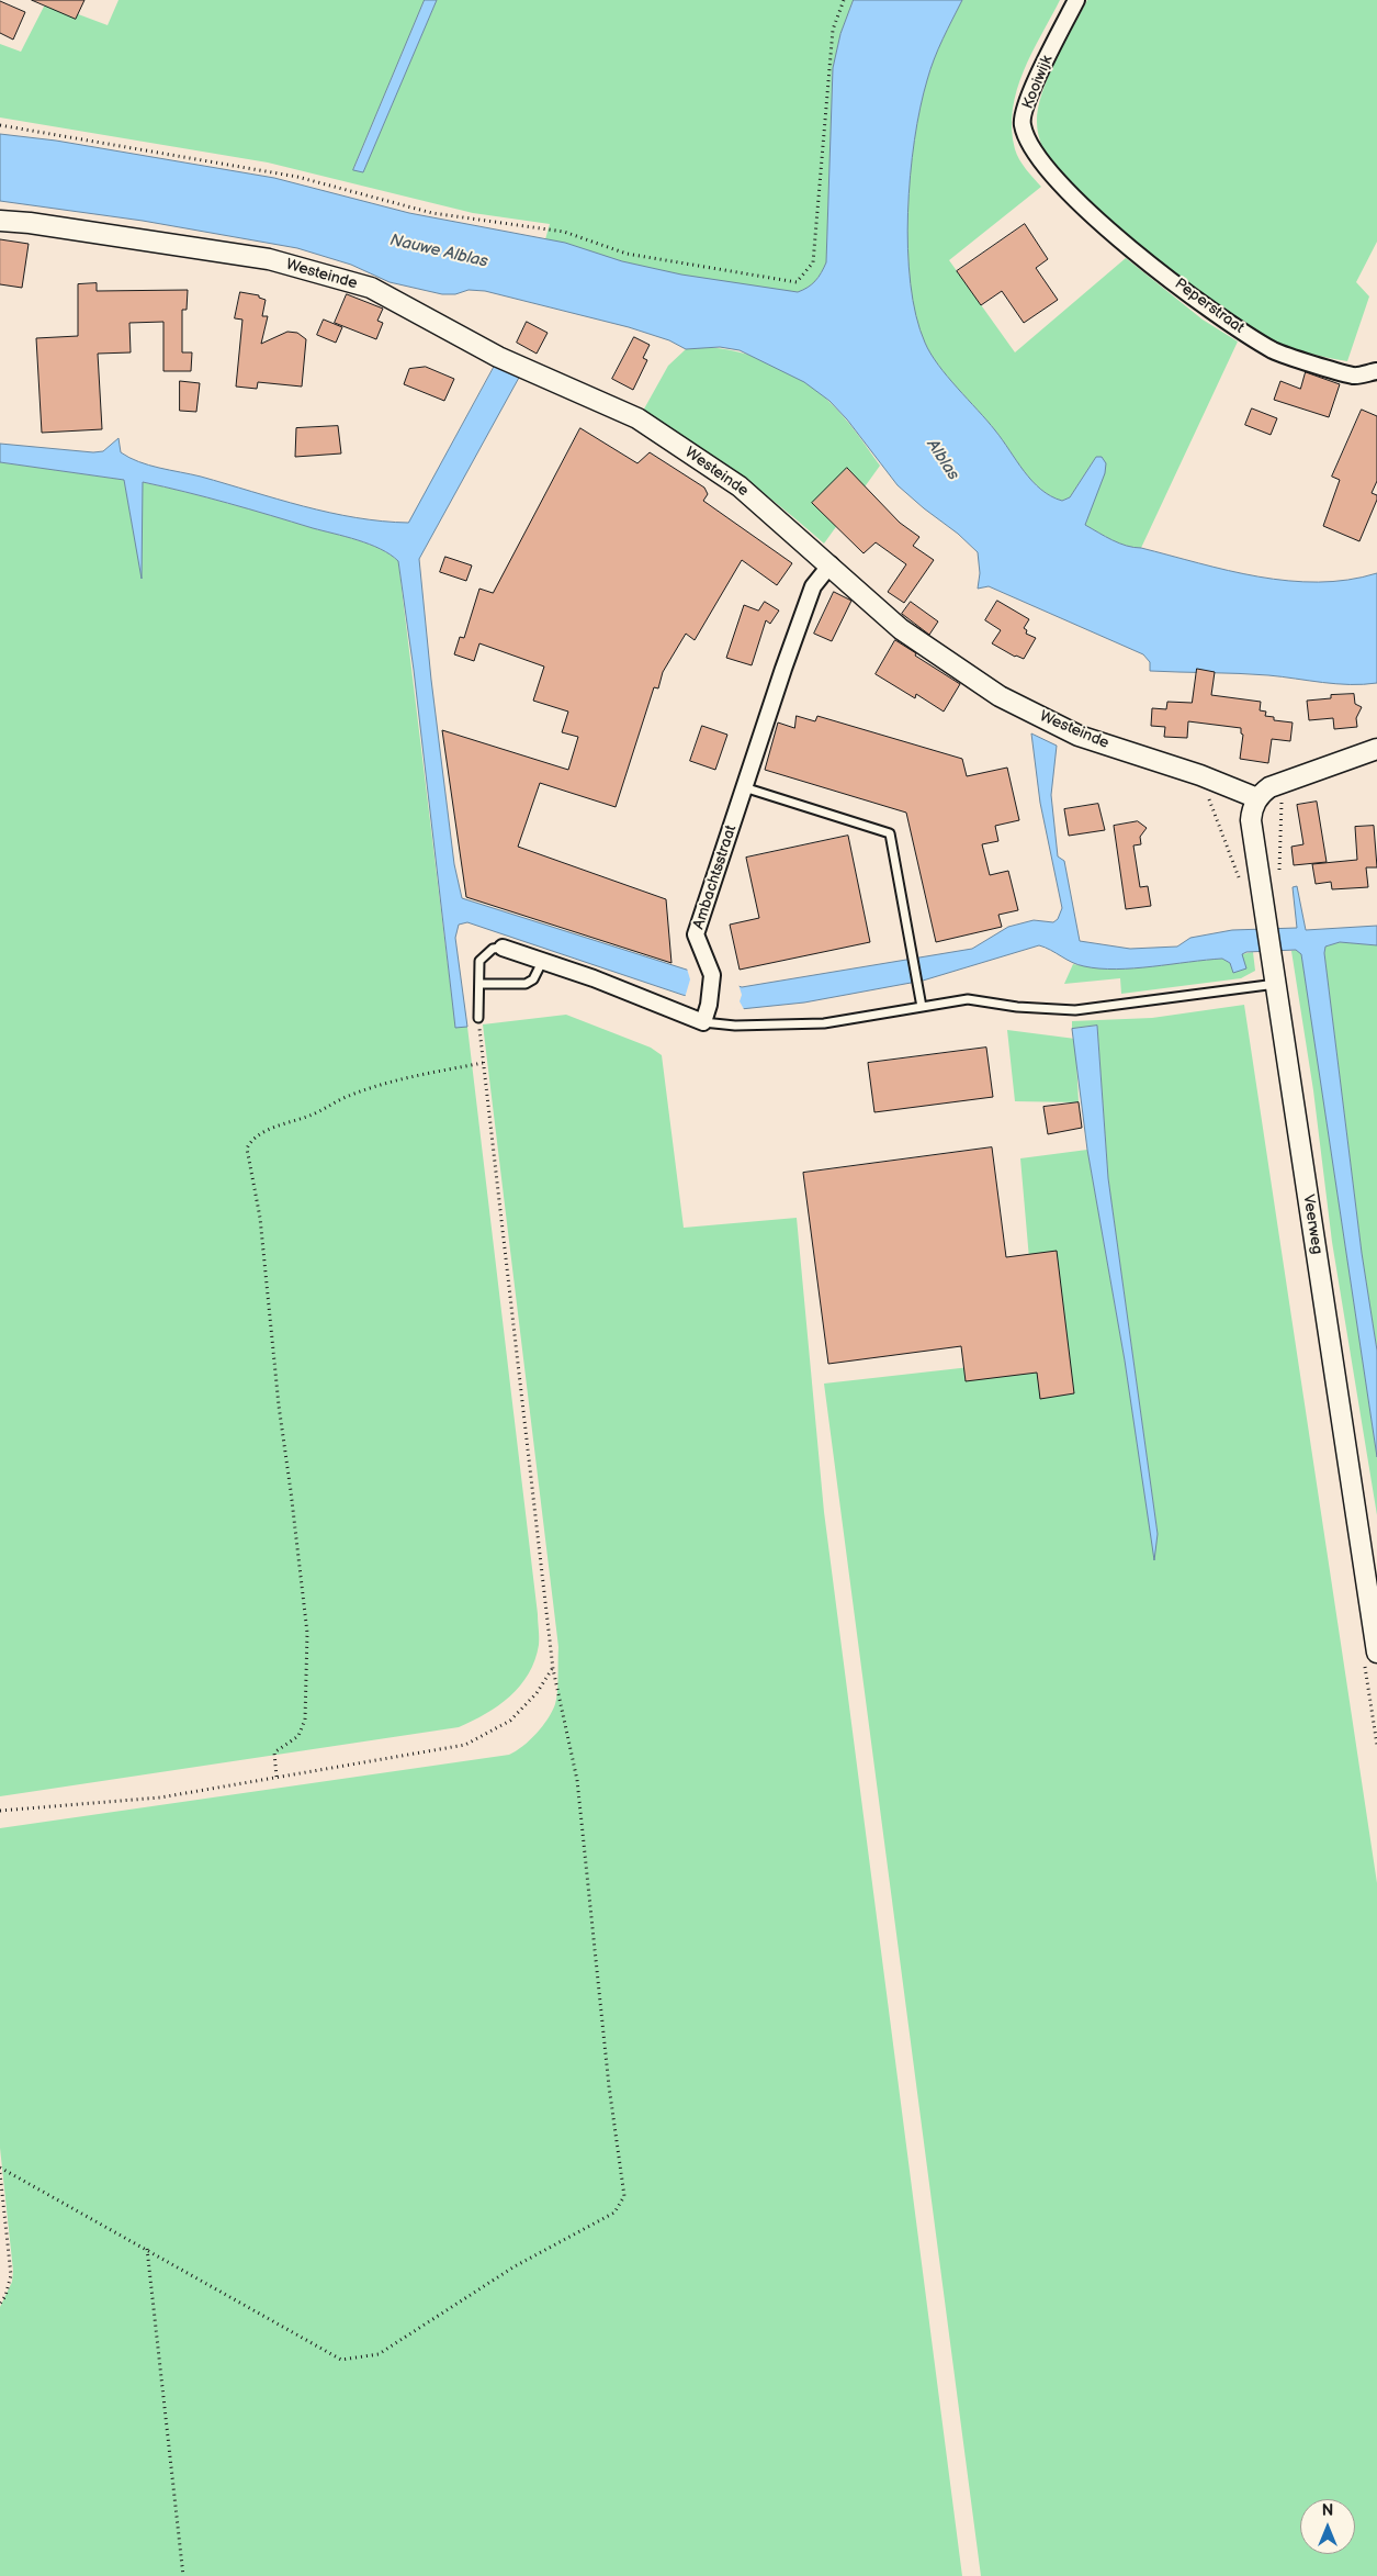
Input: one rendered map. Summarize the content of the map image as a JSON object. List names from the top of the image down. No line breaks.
{"streets":{"street":["Kooiwijk","Westeinde","Peperstraat","Ambachtsstraat","Veerweg"]},"crossings":[["Kooiwijk","Peperstraat"],["Westeinde","Ambachtsstraat"],["Westeinde","Veerweg"]],"water":["Nauwe Alblas","Alblas"],"north":"top"}
